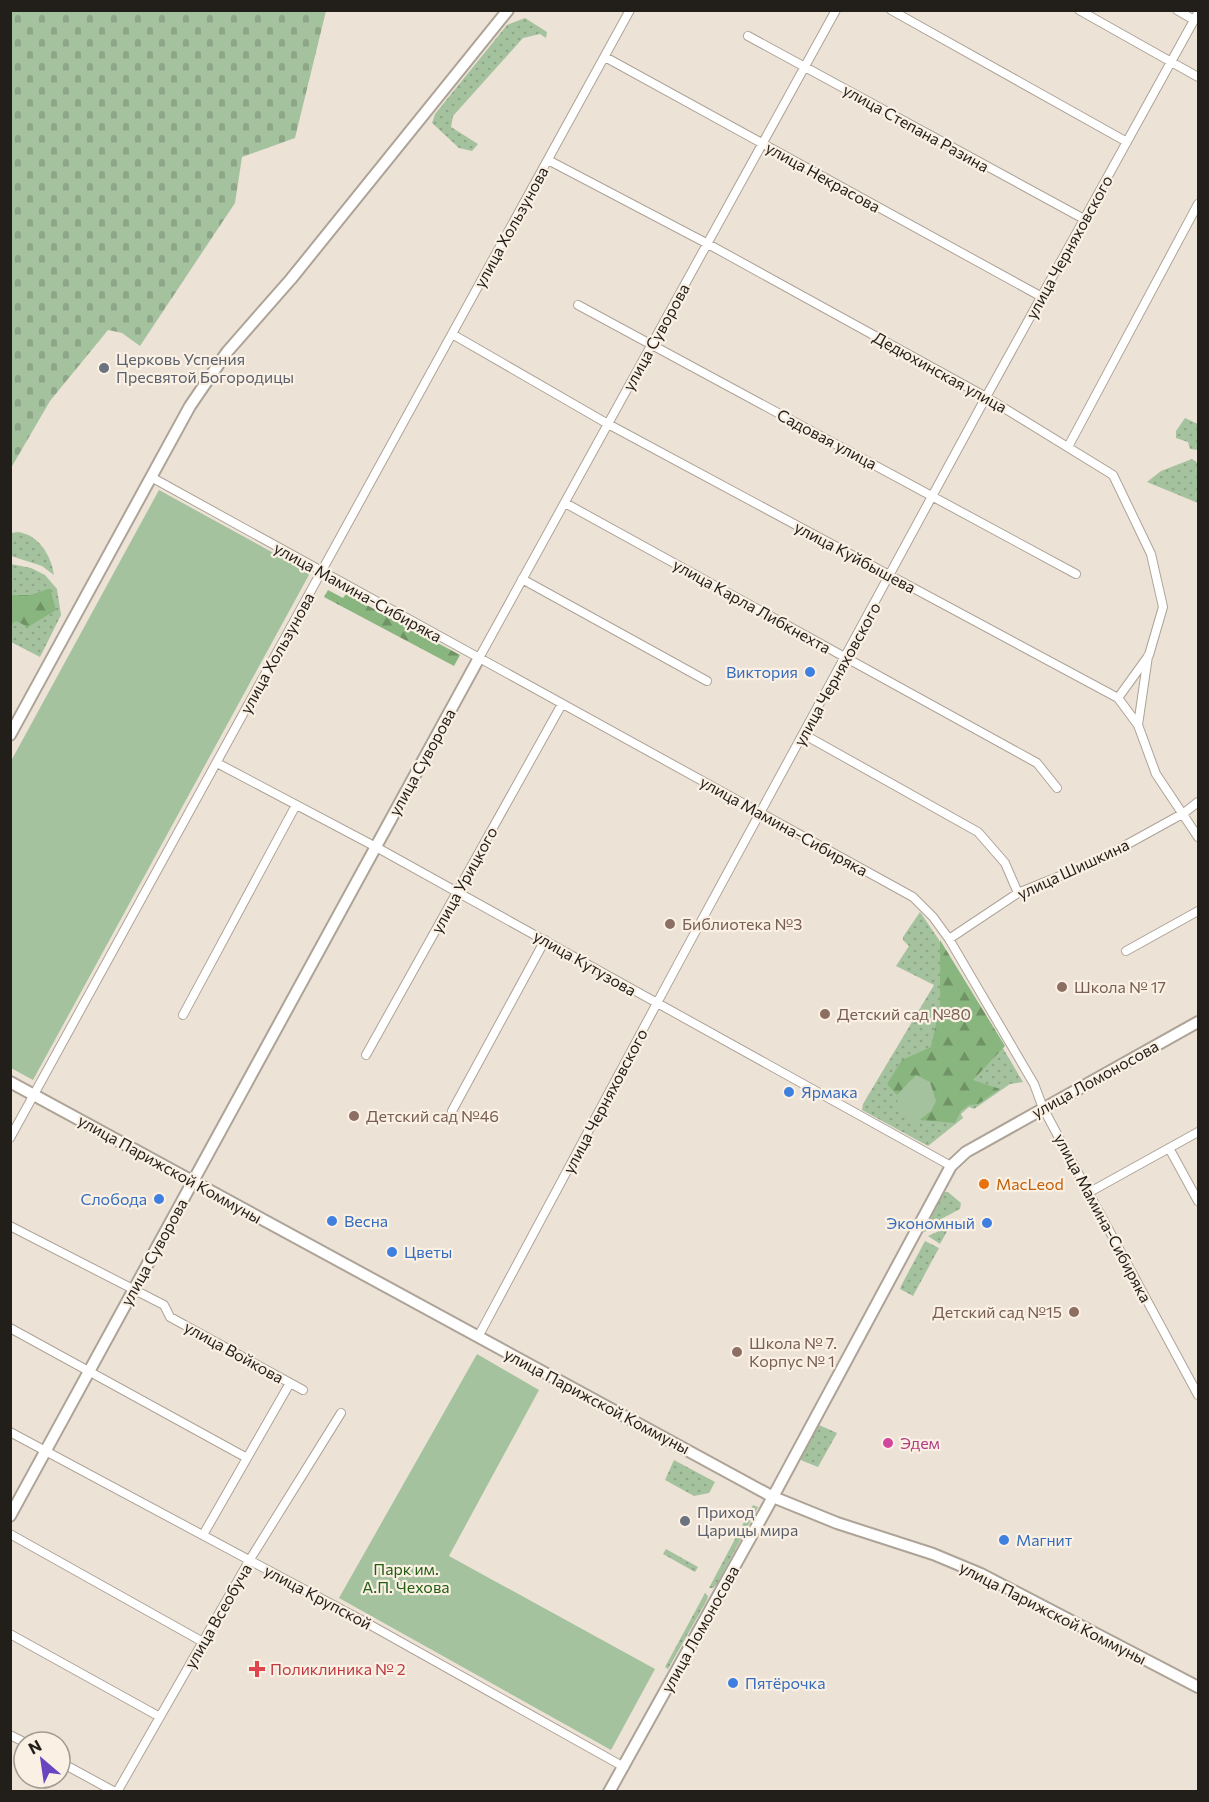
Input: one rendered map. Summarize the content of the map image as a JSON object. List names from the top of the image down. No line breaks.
{"streets":{"main road":["улица Суворова","улица Ломоносова","улица Парижской Коммуны"],"street":["улица Степана Разина","улица Некрасова","улица Хользунова","улица Черняховского","Дедюхинская улица","Садовая улица","улица Куйбышева","улица Мамина-Сибиряка","улица Карла Либкнехта","улица Шишкина","улица Урицкого","улица Кутузова","улица Войкова","улица Крупской","улица Всеобуча"]},"crossings":[["улица Степана Разина","улица Черняховского"],["улица Степана Разина","улица Суворова"],["улица Некрасова","улица Хользунова"],["улица Некрасова","улица Черняховского"],["улица Некрасова","улица Суворова"],["улица Хользунова","Дедюхинская улица"],["улица Хользунова","улица Куйбышева"],["улица Хользунова","улица Мамина-Сибиряка"],["улица Хользунова","улица Кутузова"],["улица Хользунова","улица Парижской Коммуны"],["улица Черняховского","Дедюхинская улица"],["улица Черняховского","Садовая улица"],["улица Черняховского","улица Куйбышева"],["улица Черняховского","улица Мамина-Сибиряка"],["улица Черняховского","улица Карла Либкнехта"],["улица Черняховского","улица Кутузова"],["улица Черняховского","улица Парижской Коммуны"],["улица Суворова","Дедюхинская улица"],["улица Суворова","Садовая улица"],["улица Суворова","улица Куйбышева"],["улица Суворова","улица Мамина-Сибиряка"],["улица Суворова","улица Карла Либкнехта"],["улица Суворова","улица Кутузова"],["улица Суворова","улица Парижской Коммуны"],["улица Суворова","улица Войкова"],["улица Суворова","улица Крупской"],["Дедюхинская улица","улица Куйбышева"],["улица Куйбышева","улица Шишкина"],["улица Мамина-Сибиряка","улица Шишкина"],["улица Мамина-Сибиряка","улица Урицкого"],["улица Мамина-Сибиряка","улица Ломоносова"],["улица Урицкого","улица Кутузова"],["улица Кутузова","улица Ломоносова"],["улица Ломоносова","улица Парижской Коммуны"],["улица Ломоносова","улица Крупской"],["улица Крупской","улица Всеобуча"]],"parks":["Парк им. А.П. Чехова"],"places":{"other":["Церковь Успения Пресвятой Богородицы","Виктория","Библиотека №3","Школа № 17","Детский сад №80","Ярмака","Детский сад №46","MacLeod","Слобода","Весна","Экономный","Цветы","Детский сад №15","Школа № 7. Корпус № 1","Эдем","Приход Царицы мира","Магнит","Пятёрочка"],"health":["Поликлиника № 2"]},"north":"top left"}
